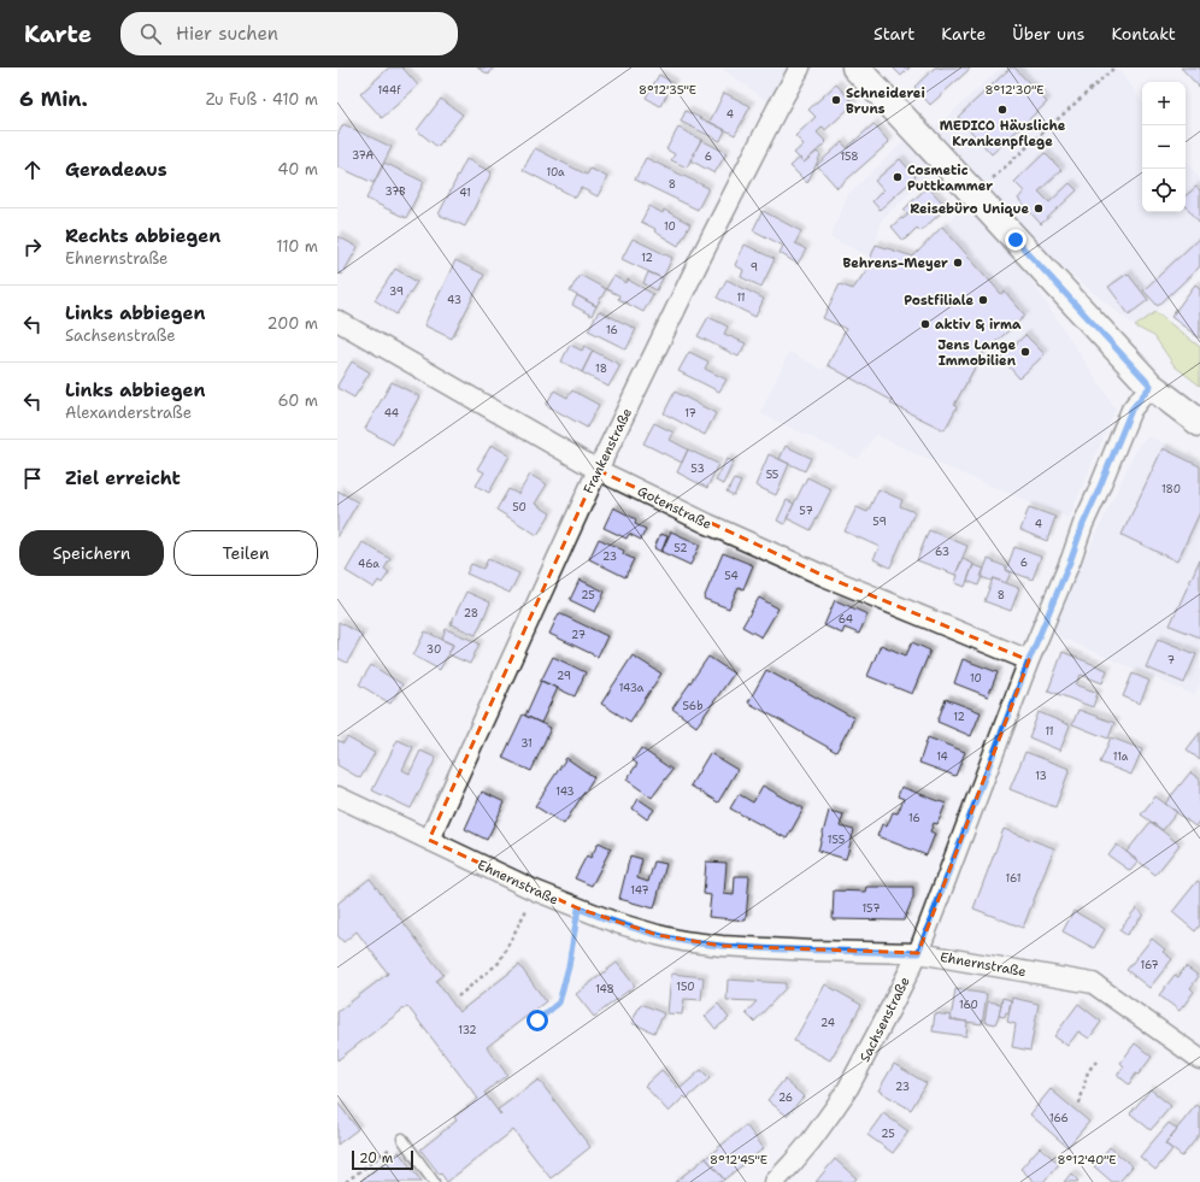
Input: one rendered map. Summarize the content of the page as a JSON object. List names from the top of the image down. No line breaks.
{"streets":{"street":["Frankenstraße","Gotenstraße","Ehnernstraße","Sachsenstraße"]},"crossings":[["Frankenstraße","Gotenstraße"],["Frankenstraße","Ehnernstraße"],["Gotenstraße","Sachsenstraße"],["Ehnernstraße","Sachsenstraße"]],"places":["Schneiderei Bruns","MEDICO Häusliche Krankenpflege","Cosmetic Puttkammer","Reisebüro Unique","Behrens-Meyer","Postfiliale","aktiv & irma","Jens Lange Immobilien"],"house_numbers":["144f","4","37A","6","158","10a","8","37B","41","10","12","9","39","11","43","16","18","44","17","53","55","180","50","57","59","4","52","63","23","6","46a","54","25","8","28","64","27","30","7","29","10","143a","56b","12","11","31","14","11a","13","143","16","155","161","147","157","167","150","148","160","24","132","23","26","166","25"],"scale_bar":"20 m","page":{"header":"Karte","search":"Hier suchen","nav":["Start","Karte","Über uns","Kontakt"],"heading":["6 Min.","Zu Fuß · 410 m"],"map_buttons":["+","−"],"list":[["Geradeaus","40 m"],["Rechts abbiegen","Ehnernstraße","110 m"],["Links abbiegen","Sachsenstraße","200 m"],["Links abbiegen","Alexanderstraße","60 m"],"Ziel erreicht"],"buttons":["Speichern","Teilen"],"scale":"20 m"},"coordinates":["8°12'35\"E","8°12'30\"E","8°12'45\"E","8°12'40\"E"]}
